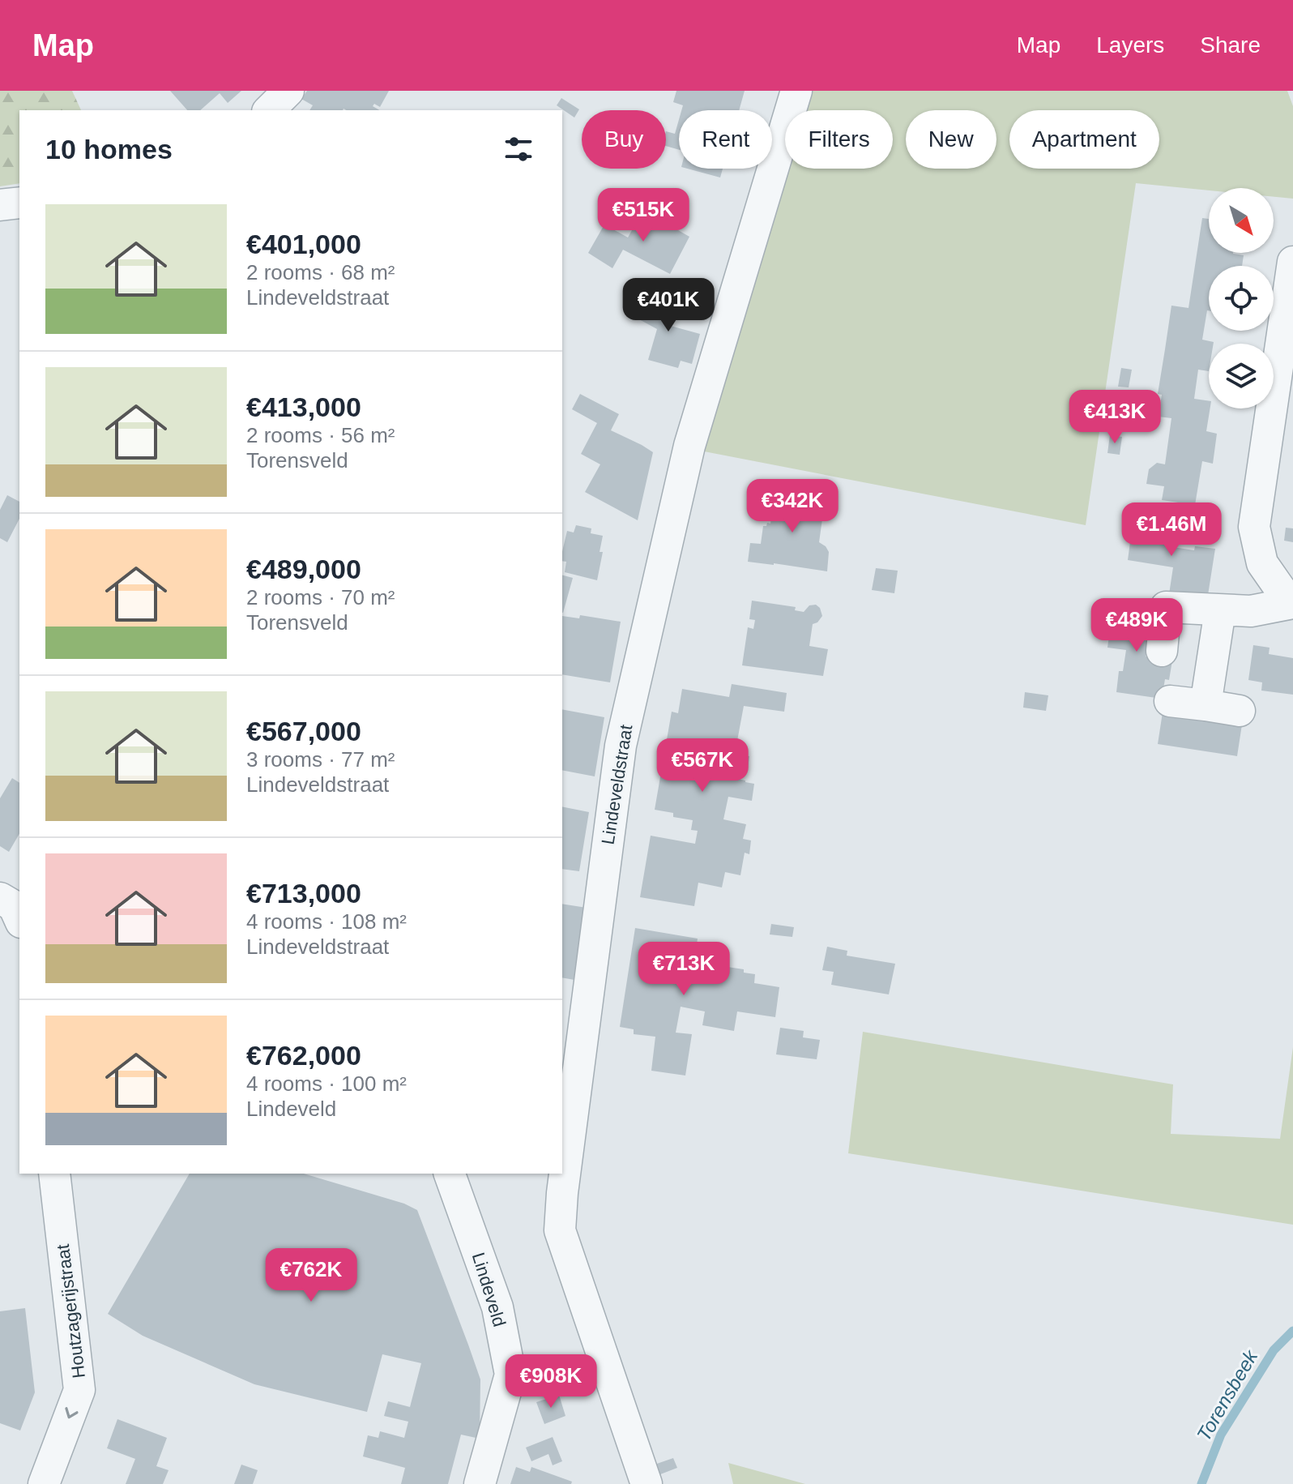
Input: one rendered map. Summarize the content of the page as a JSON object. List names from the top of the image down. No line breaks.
{"streets":{"street":["Lindeveldstraat","Lindeveld","Houtzagerijstraat"]},"one_way":["Houtzagerijstraat"],"water":["Torensbeek"],"north":"bottom right","page":{"header":"Map","nav":["Map","Layers","Share"],"chip":["Buy","Rent","Filters","New","Apartment"],"heading":"10 homes","price":["€515K","€401K","€413K","€342K","€1.46M","€489K","€567K","€713K","€762K","€908K"],"list":[{"name":"€401,000","note":"2 rooms · 68 m² · Lindeveldstraat"},{"name":"€413,000","note":"2 rooms · 56 m² · Torensveld"},{"name":"€489,000","note":"2 rooms · 70 m² · Torensveld"},{"name":"€567,000","note":"3 rooms · 77 m² · Lindeveldstraat"},{"name":"€713,000","note":"4 rooms · 108 m² · Lindeveldstraat"},{"name":"€762,000","note":"4 rooms · 100 m² · Lindeveld"}]}}
